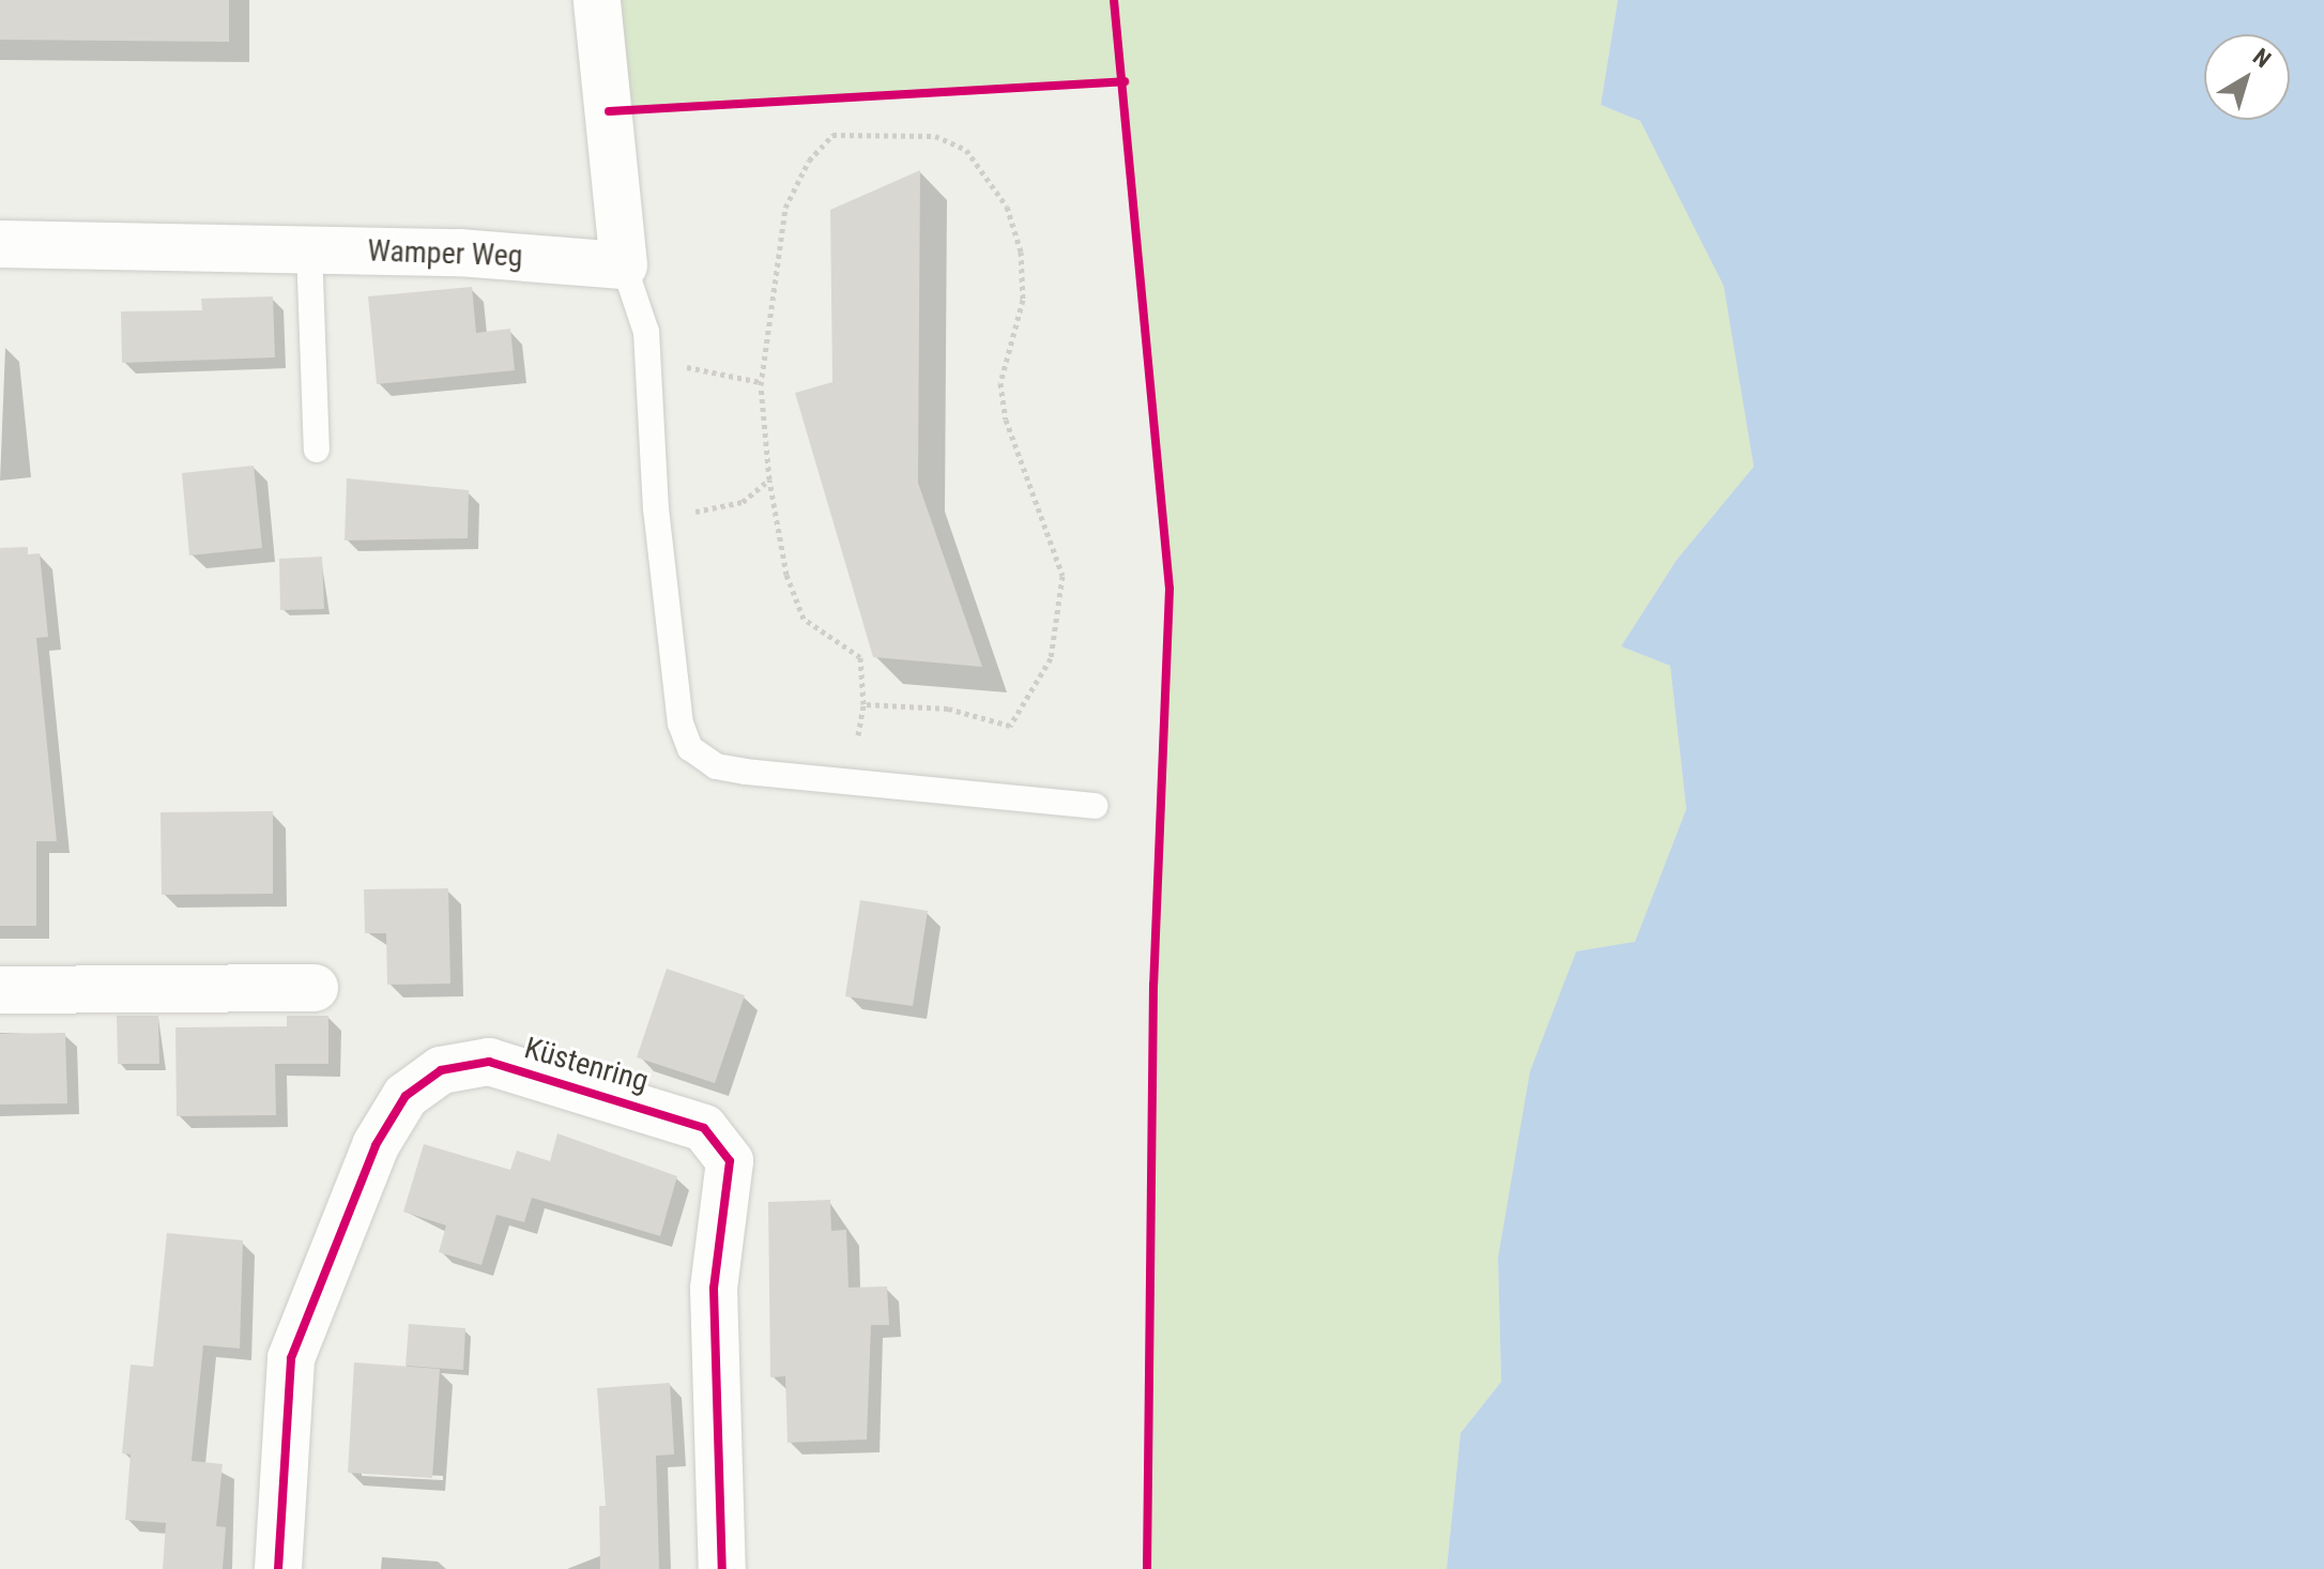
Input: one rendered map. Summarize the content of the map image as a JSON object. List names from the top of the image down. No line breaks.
{"streets":{"street":["Wamper Weg","Küstenring"]},"north":"top right"}
